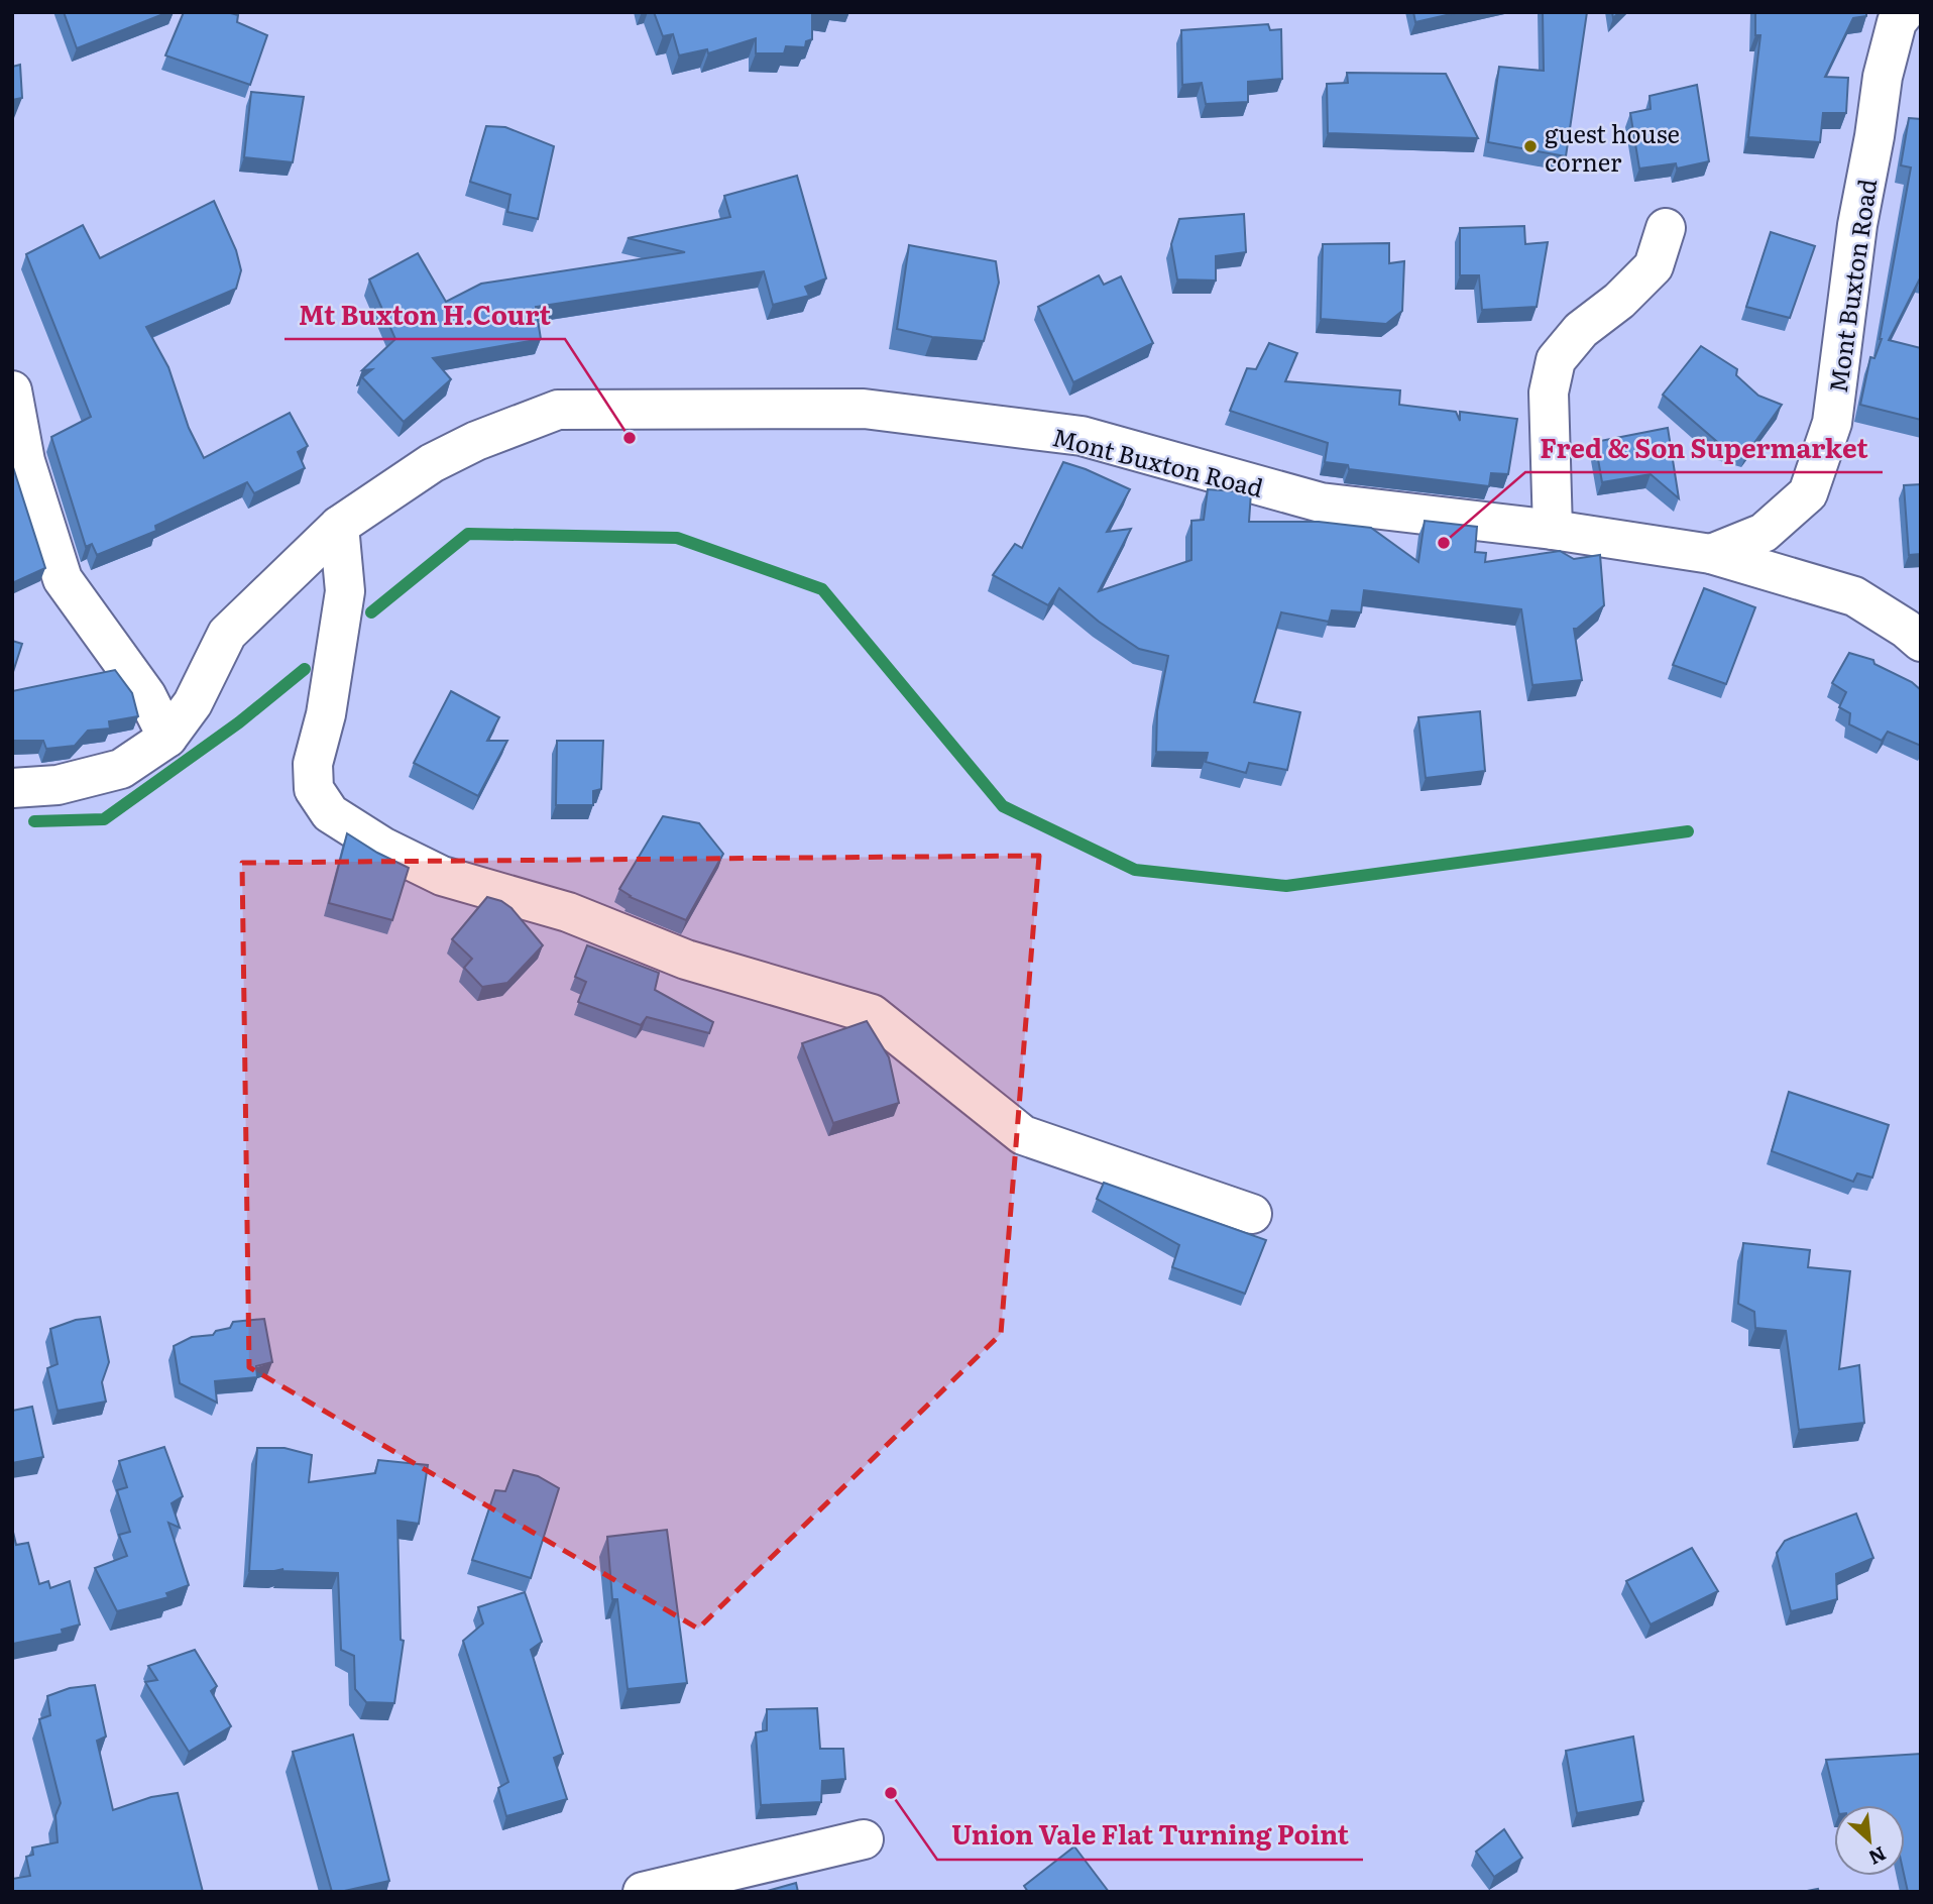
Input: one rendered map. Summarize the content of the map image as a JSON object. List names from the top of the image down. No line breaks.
{"streets":{"street":["Mont Buxton Road"]},"places":["guest house corner","Mt Buxton H.Court","Fred & Son Supermarket","Union Vale Flat Turning Point"],"north":"bottom right"}
